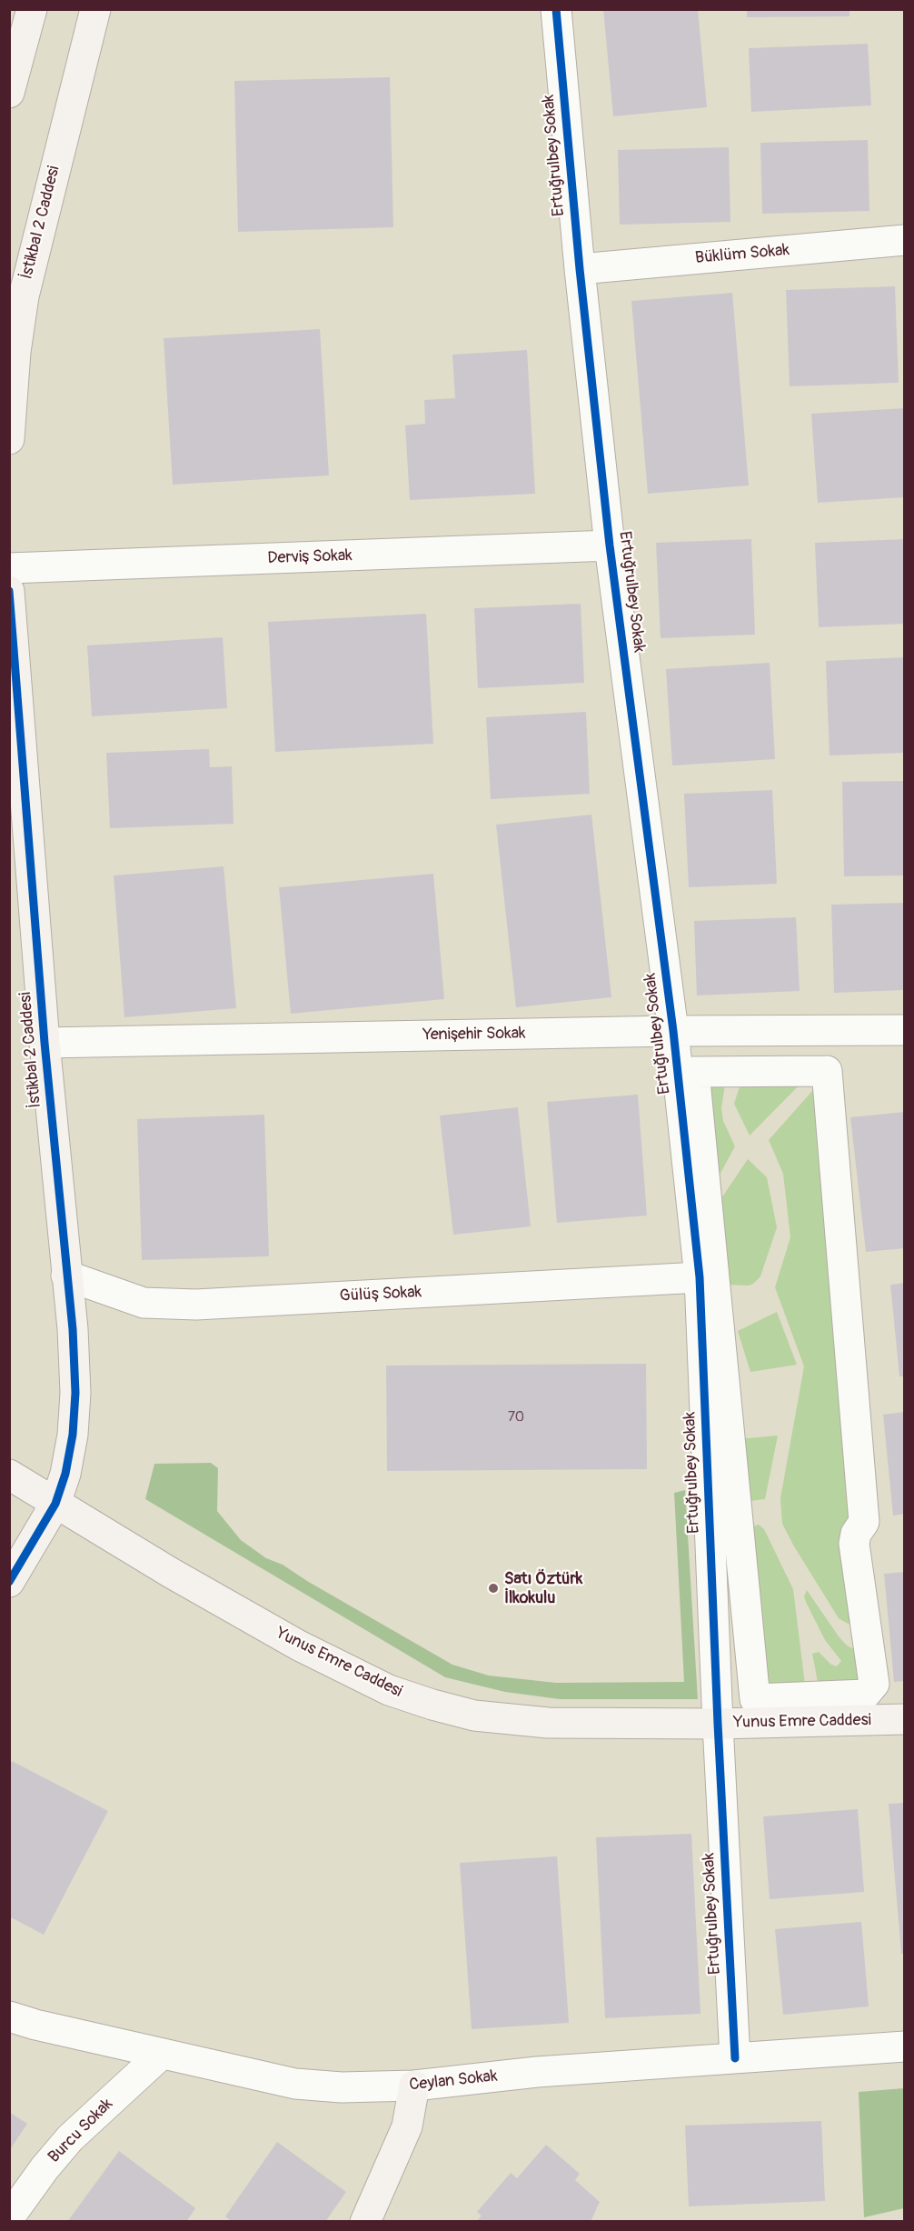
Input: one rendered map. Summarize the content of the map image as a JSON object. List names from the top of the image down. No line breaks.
{"streets":{"street":["Ertuğrulbey Sokak","İstikbal 2 Caddesi","Büklüm Sokak","Derviş Sokak","Yenişehir Sokak","Gülüş Sokak","Yunus Emre Caddesi","Ceylan Sokak","Burcu Sokak"]},"crossings":[["Ertuğrulbey Sokak","Büklüm Sokak"],["Ertuğrulbey Sokak","Derviş Sokak"],["Ertuğrulbey Sokak","Yenişehir Sokak"],["Ertuğrulbey Sokak","Gülüş Sokak"],["Ertuğrulbey Sokak","Yunus Emre Caddesi"],["Ertuğrulbey Sokak","Ceylan Sokak"],["İstikbal 2 Caddesi","Yenişehir Sokak"],["İstikbal 2 Caddesi","Gülüş Sokak"],["İstikbal 2 Caddesi","Yunus Emre Caddesi"],["Ceylan Sokak","Burcu Sokak"]],"places":["Satı Öztürk İlkokulu"],"house_numbers":["70"]}
